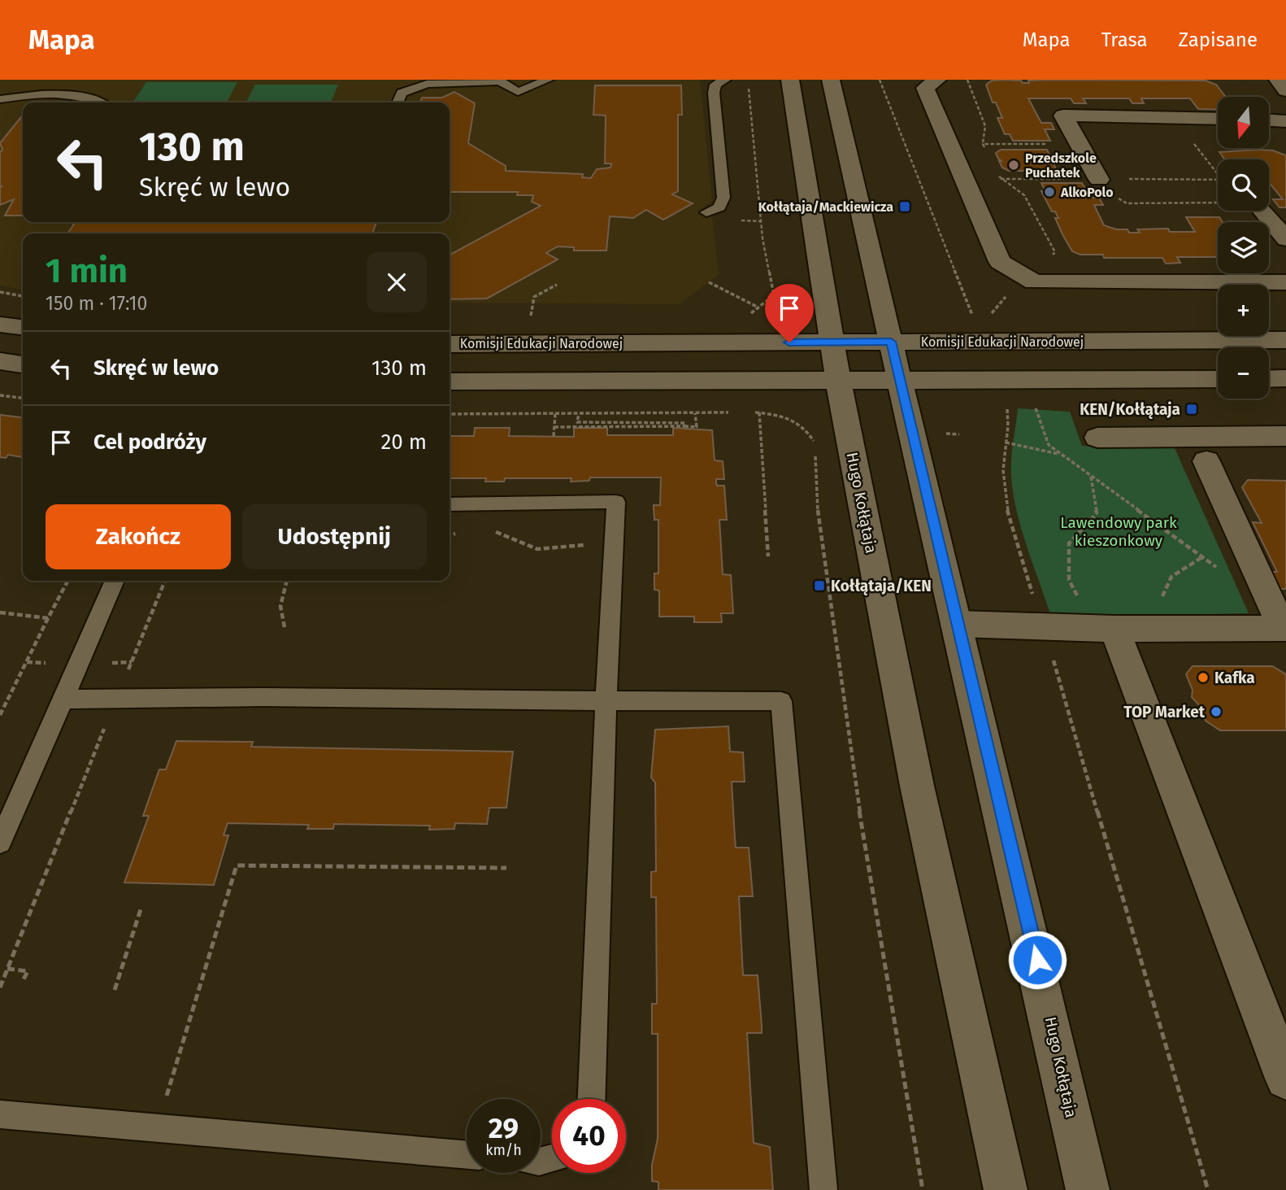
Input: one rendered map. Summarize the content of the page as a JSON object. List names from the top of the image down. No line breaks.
{"streets":{"street":["Komisji Edukacji Narodowej","Hugo Kołłątaja"]},"crossings":[["Komisji Edukacji Narodowej","Hugo Kołłątaja"]],"parks":["Lawendowy park kieszonkowy"],"places":{"other":["Przedszkole Puchatek","AlkoPolo","Kafka","TOP Market"],"transit":["Kołłątaja/Mackiewicza","KEN/Kołłątaja","Kołłątaja/KEN"]},"north":"bottom","page":{"header":"Mapa","nav":["Mapa","Trasa","Zapisane"],"map_buttons":["+","−"],"turn":["130 m","Skręć w lewo"],"heading":["1 min","150 m · 17:10"],"list":[{"name":"Skręć w lewo","value":"130 m"},{"name":"Cel podróży","value":"20 m"}],"buttons":["Zakończ","Udostępnij"],"speed":"29 km/h","limit":"40"}}
